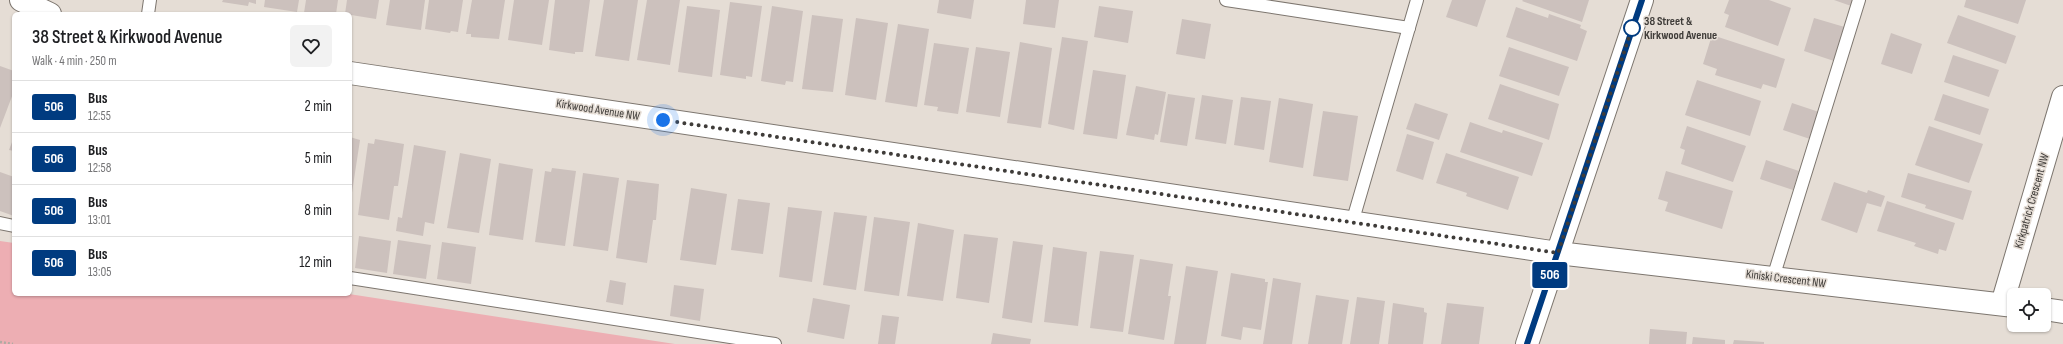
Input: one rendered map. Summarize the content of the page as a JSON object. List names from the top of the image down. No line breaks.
{"streets":{"street":["Kirkwood Avenue NW","Kirkpatrick Crescent NW","Kiniski Crescent NW"]},"crossings":[["Kirkwood Avenue NW","Kiniski Crescent NW"]],"places":["38 Street & Kirkwood Avenue"],"lines":["bus line 506"],"page":{"on_map":"506","heading":["38 Street & Kirkwood Avenue","Walk · 4 min · 250 m"],"list":[{"mark":"506","name":"Bus","note":"12:55","value":"2 min"},{"mark":"506","name":"Bus","note":"12:58","value":"5 min"},{"mark":"506","name":"Bus","note":"13:01","value":"8 min"},{"mark":"506","name":"Bus","note":"13:05","value":"12 min"}]}}
